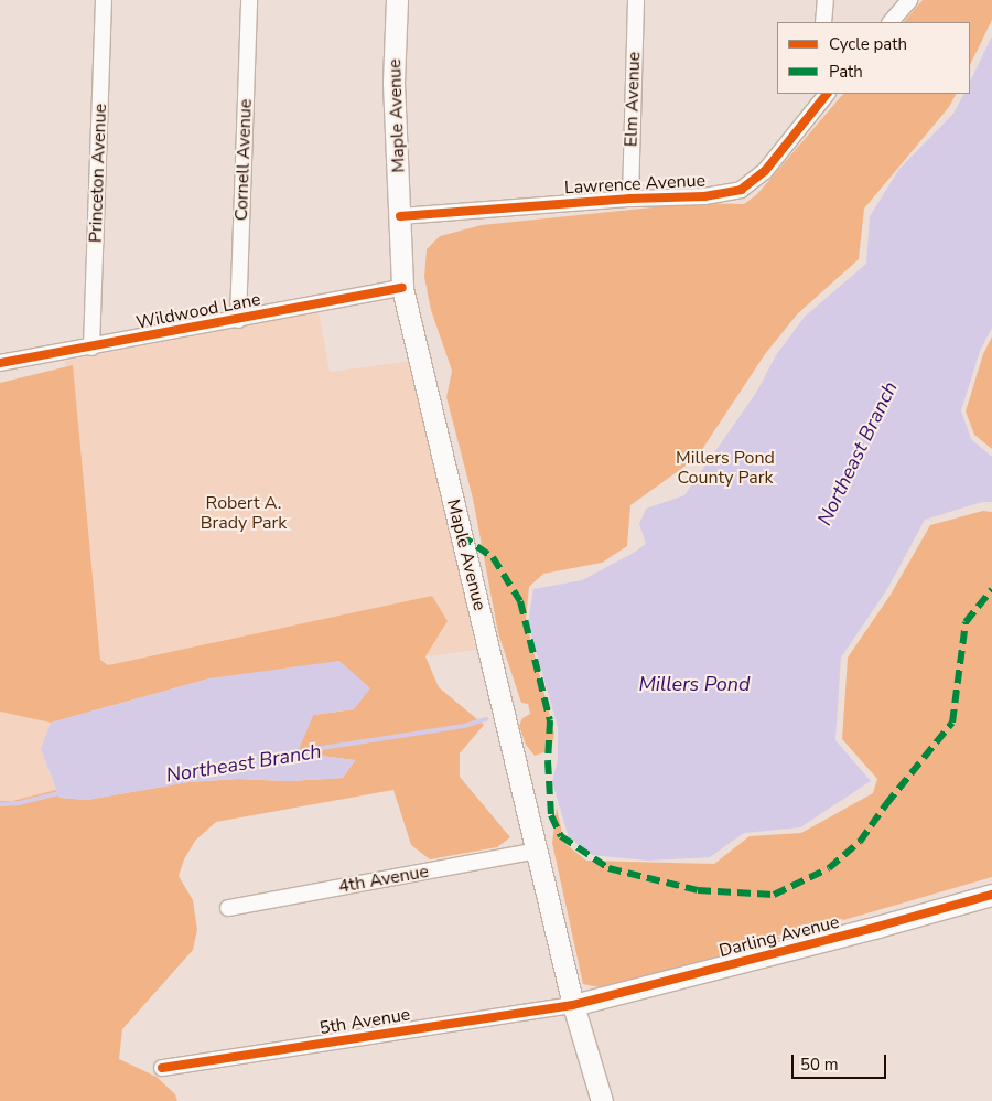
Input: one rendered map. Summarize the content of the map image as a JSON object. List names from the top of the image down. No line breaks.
{"streets":{"main road":["Maple Avenue","Darling Avenue"],"street":["Elm Avenue","Cornell Avenue","Princeton Avenue","Lawrence Avenue","Wildwood Lane","4th Avenue","5th Avenue"]},"crossings":[["Elm Avenue","Lawrence Avenue"],["Maple Avenue","Lawrence Avenue"],["Maple Avenue","Wildwood Lane"],["Maple Avenue","4th Avenue"],["Maple Avenue","Darling Avenue"],["Maple Avenue","5th Avenue"],["Cornell Avenue","Wildwood Lane"],["Princeton Avenue","Wildwood Lane"],["Darling Avenue","5th Avenue"]],"water":["Northeast Branch","Millers Pond"],"parks":["Millers Pond County Park","Robert A. Brady Park"],"legend":["Cycle path","Path"],"scale_bar":"50 m"}
